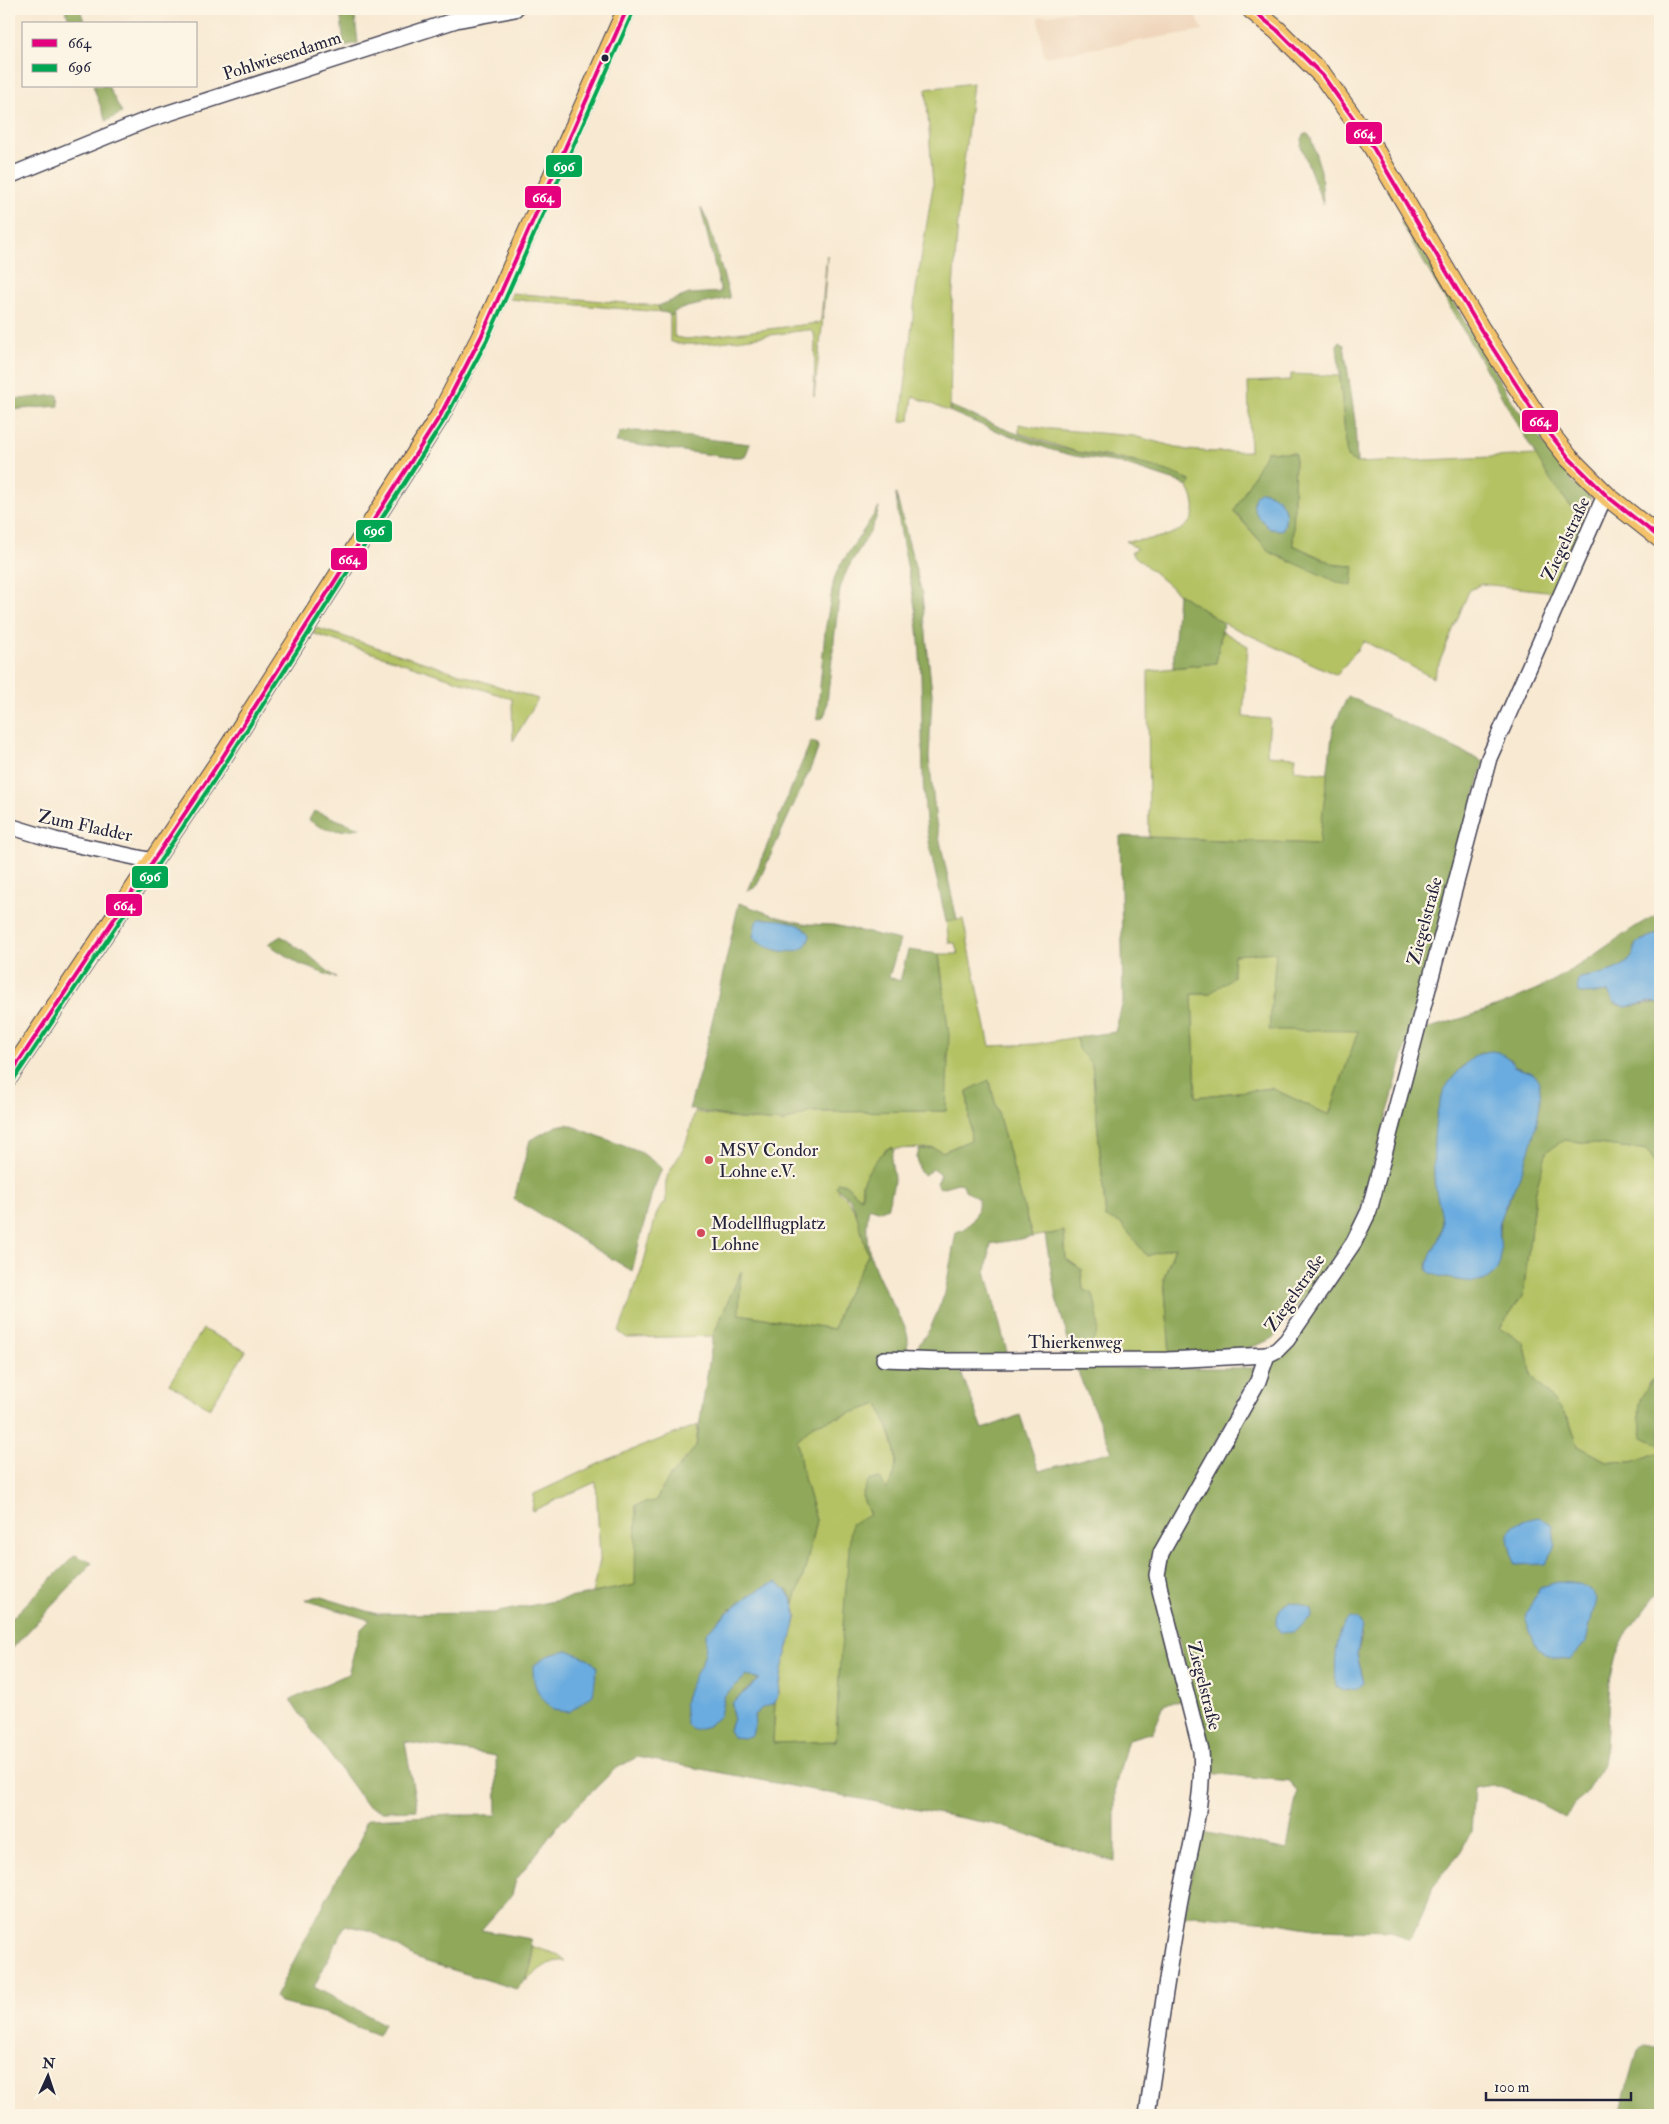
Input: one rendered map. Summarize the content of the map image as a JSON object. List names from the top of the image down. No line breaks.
{"streets":{"street":["Pohlwiesendamm","Ziegelstraße","Zum Fladder","Thierkenweg"]},"crossings":[["Ziegelstraße","Thierkenweg"]],"places":["MSV Condor Lohne e.V.","Modellflugplatz Lohne"],"lines":["transit line 664","transit line 696"],"legend":["664","696"],"scale_bar":"100 m","north":"top"}
